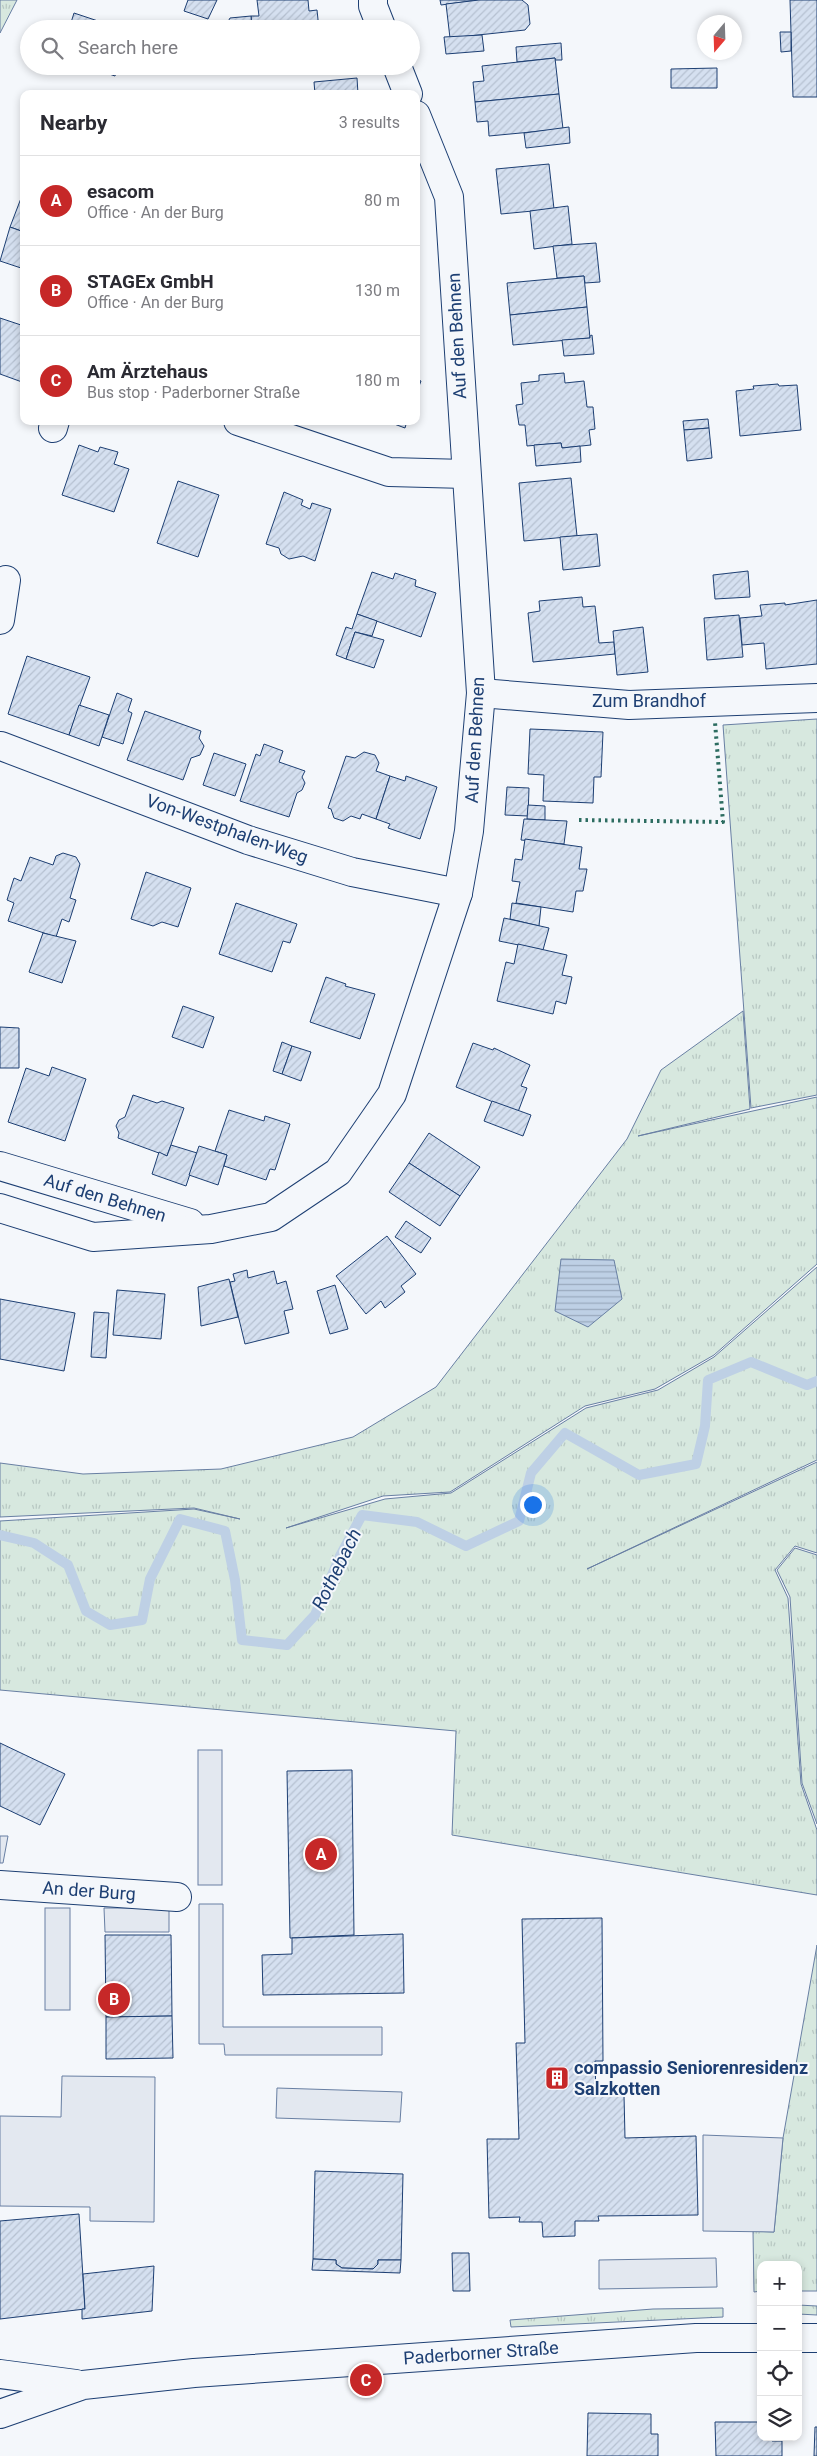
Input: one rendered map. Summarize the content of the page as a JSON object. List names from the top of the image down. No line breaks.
{"streets":{"street":["Auf den Behnen","Zum Brandhof","Von-Westphalen-Weg","An der Burg","Paderborner Straße"]},"crossings":[["Auf den Behnen","Zum Brandhof"],["Auf den Behnen","Von-Westphalen-Weg"]],"water":["Rothebach"],"places":{"building":["compassio Seniorenresidenz Salzkotten"]},"north":"bottom","page":{"search":"Search here","heading":["Nearby","3 results"],"list":[{"mark":"A","name":"esacom","note":"Office · An der Burg","value":"80 m"},{"mark":"B","name":"STAGEx GmbH","note":"Office · An der Burg","value":"130 m"},{"mark":"C","name":"Am Ärztehaus","note":"Bus stop · Paderborner Straße","value":"180 m"}],"pins":["A","B","C"],"map_buttons":["+","−"]}}
